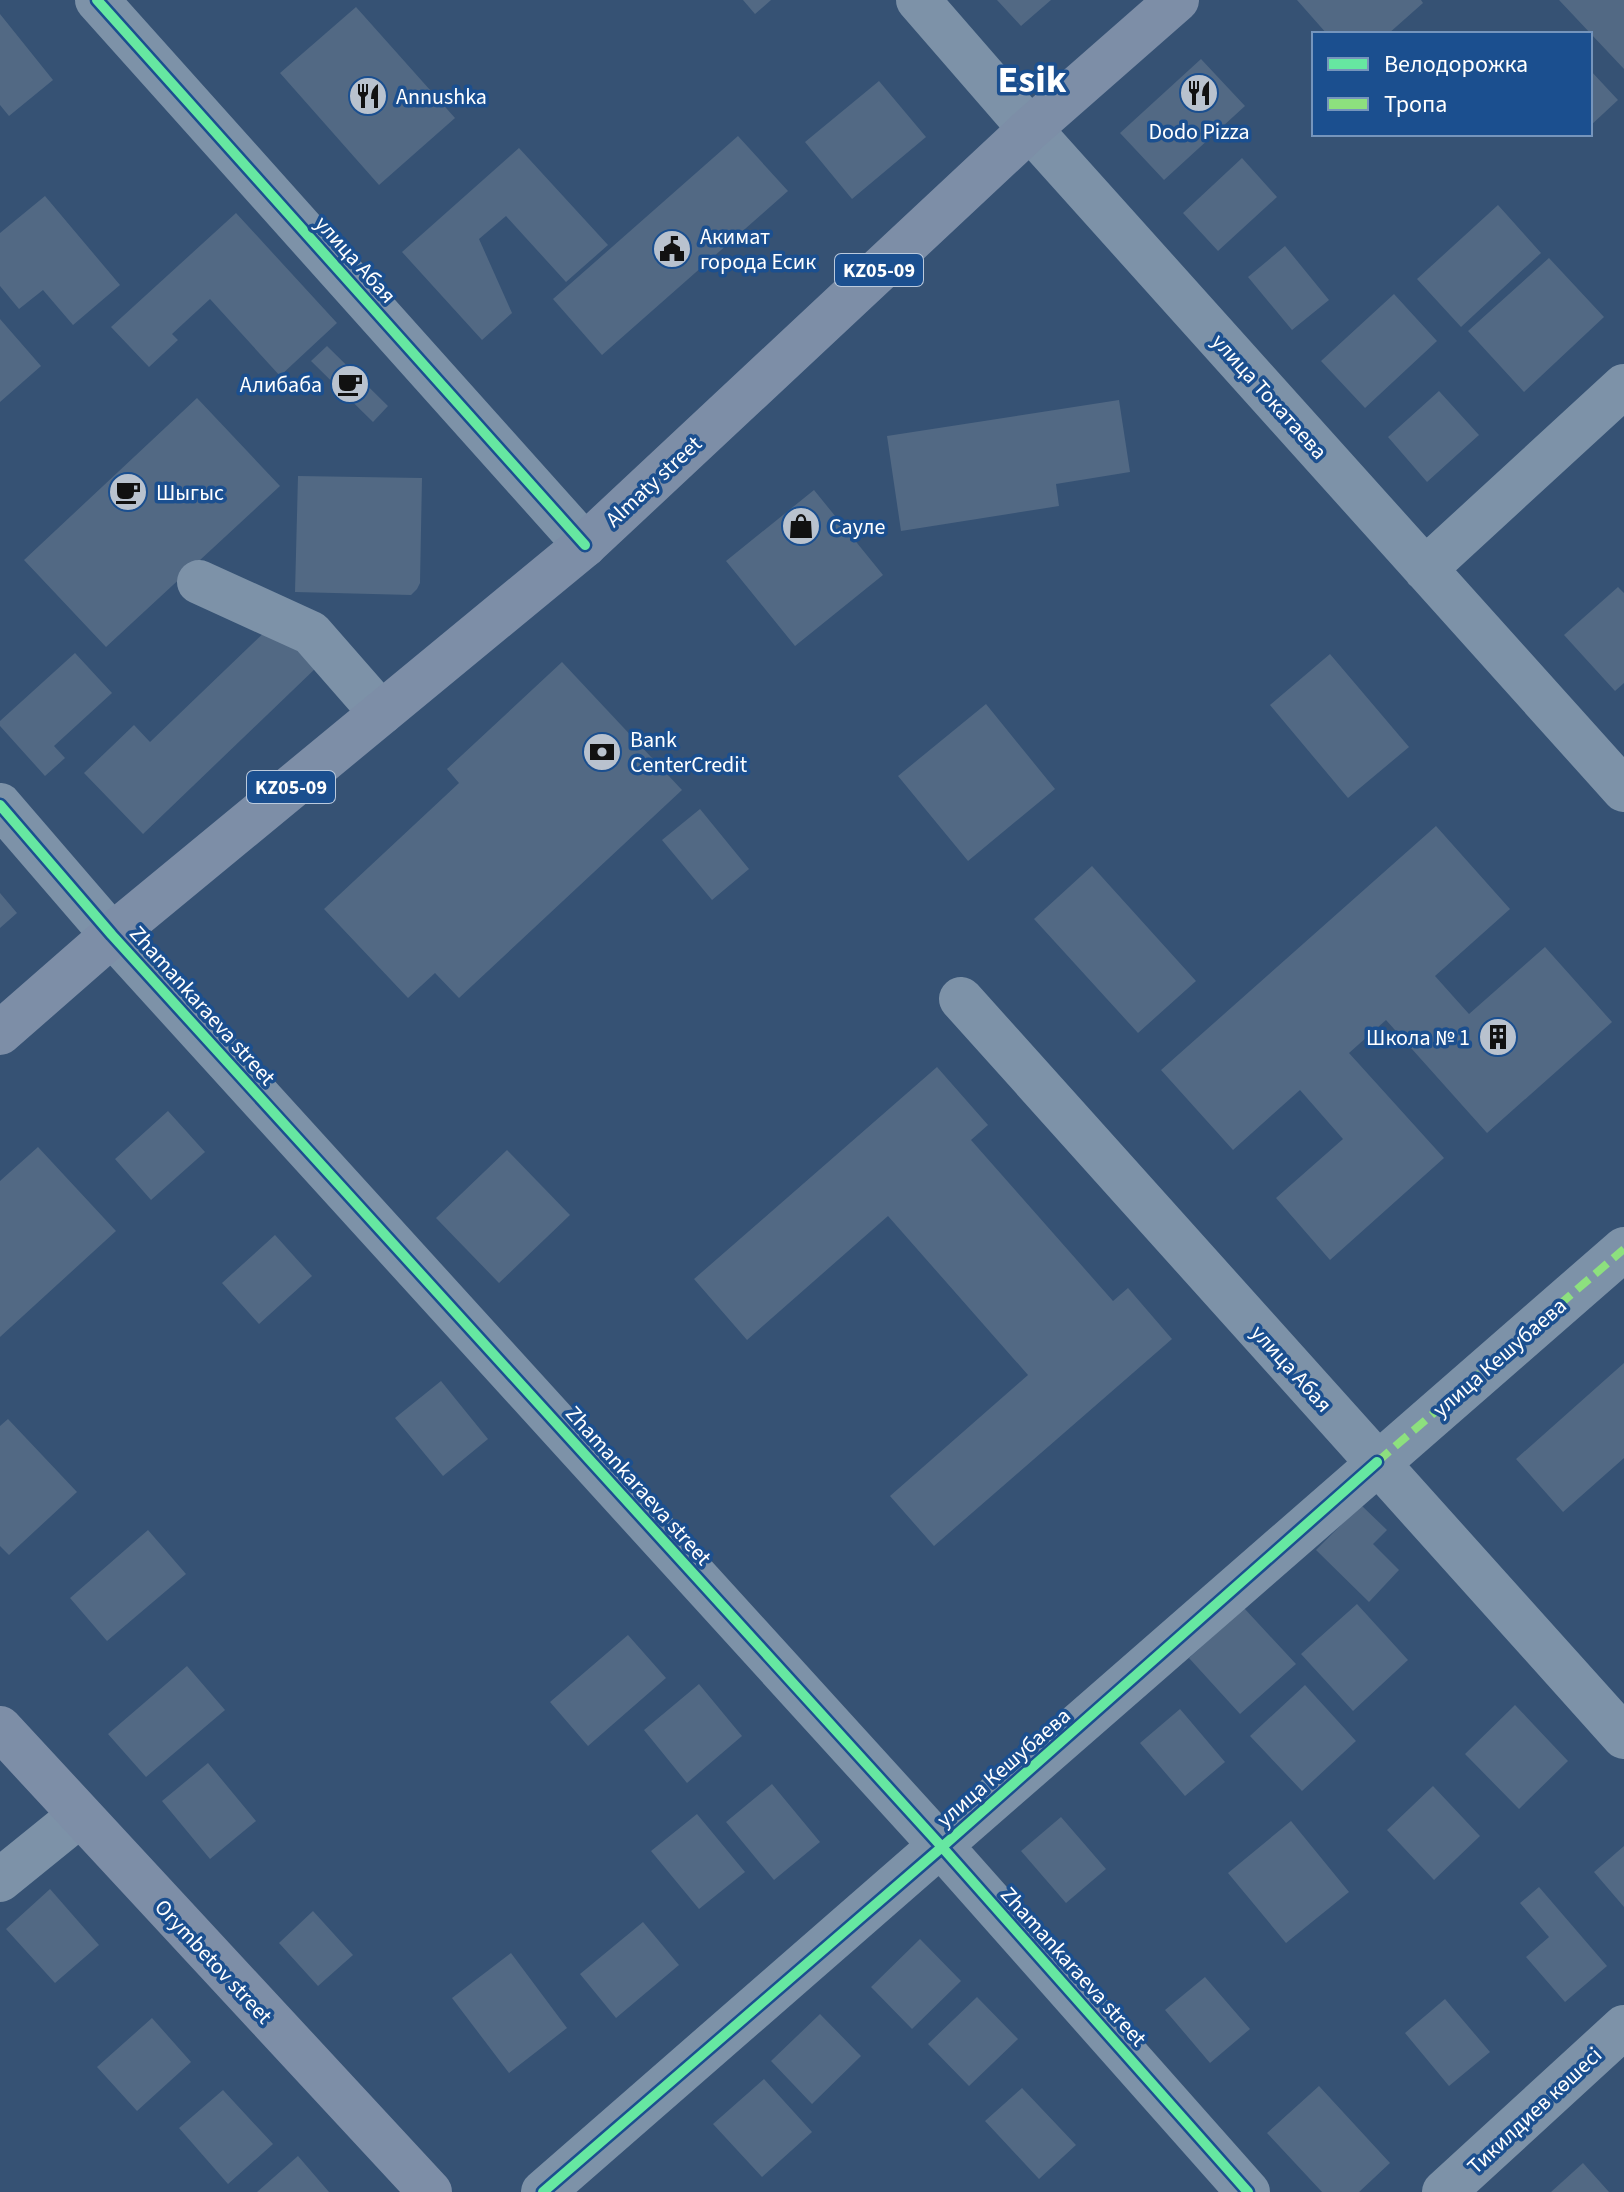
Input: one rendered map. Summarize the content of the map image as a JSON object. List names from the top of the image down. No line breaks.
{"streets":{"main road":["KZ05-09","Almaty street","Orymbetov street"],"street":["улица Абая","улица Токатаева","Zhamankaraeva street","улица Кешубаева","Тикилдиев көшесі"]},"crossings":[["улица Абая","Almaty street"],["улица Абая","улица Кешубаева"],["улица Токатаева","Almaty street"],["Almaty street","Zhamankaraeva street"],["Zhamankaraeva street","улица Кешубаева"]],"districts":["Esik"],"places":{"restaurant":["Dodo Pizza","Annushka"],"public building":["Акимат города Есик"],"cafe":["Алибаба","Шыгыс"],"shop":["Сауле"],"bank":["Bank CenterCredit"],"building":["Школа № 1"]},"legend":["Велодорожка","Тропа"]}
